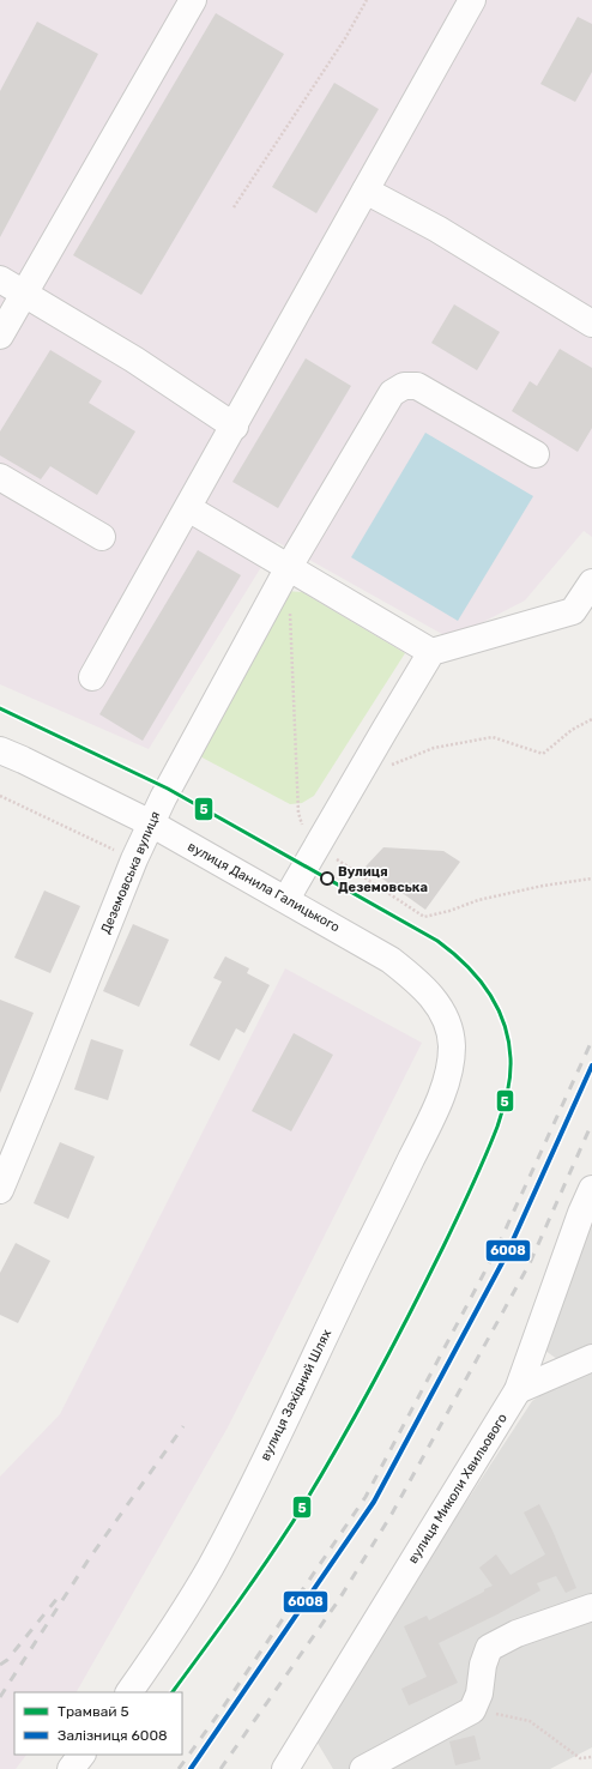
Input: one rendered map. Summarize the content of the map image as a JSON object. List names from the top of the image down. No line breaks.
{"streets":{"street":["Деземовська вулиця","вулиця Данила Галицького","вулиця Західний Шлях","вулиця Миколи Хвильового"]},"crossings":[["Деземовська вулиця","вулиця Данила Галицького"],["вулиця Данила Галицького","вулиця Західний Шлях"]],"places":["Вулиця Деземовська"],"lines":["tram line 5","rail line 6008"],"legend":["Трамвай 5","Залізниця 6008"]}
